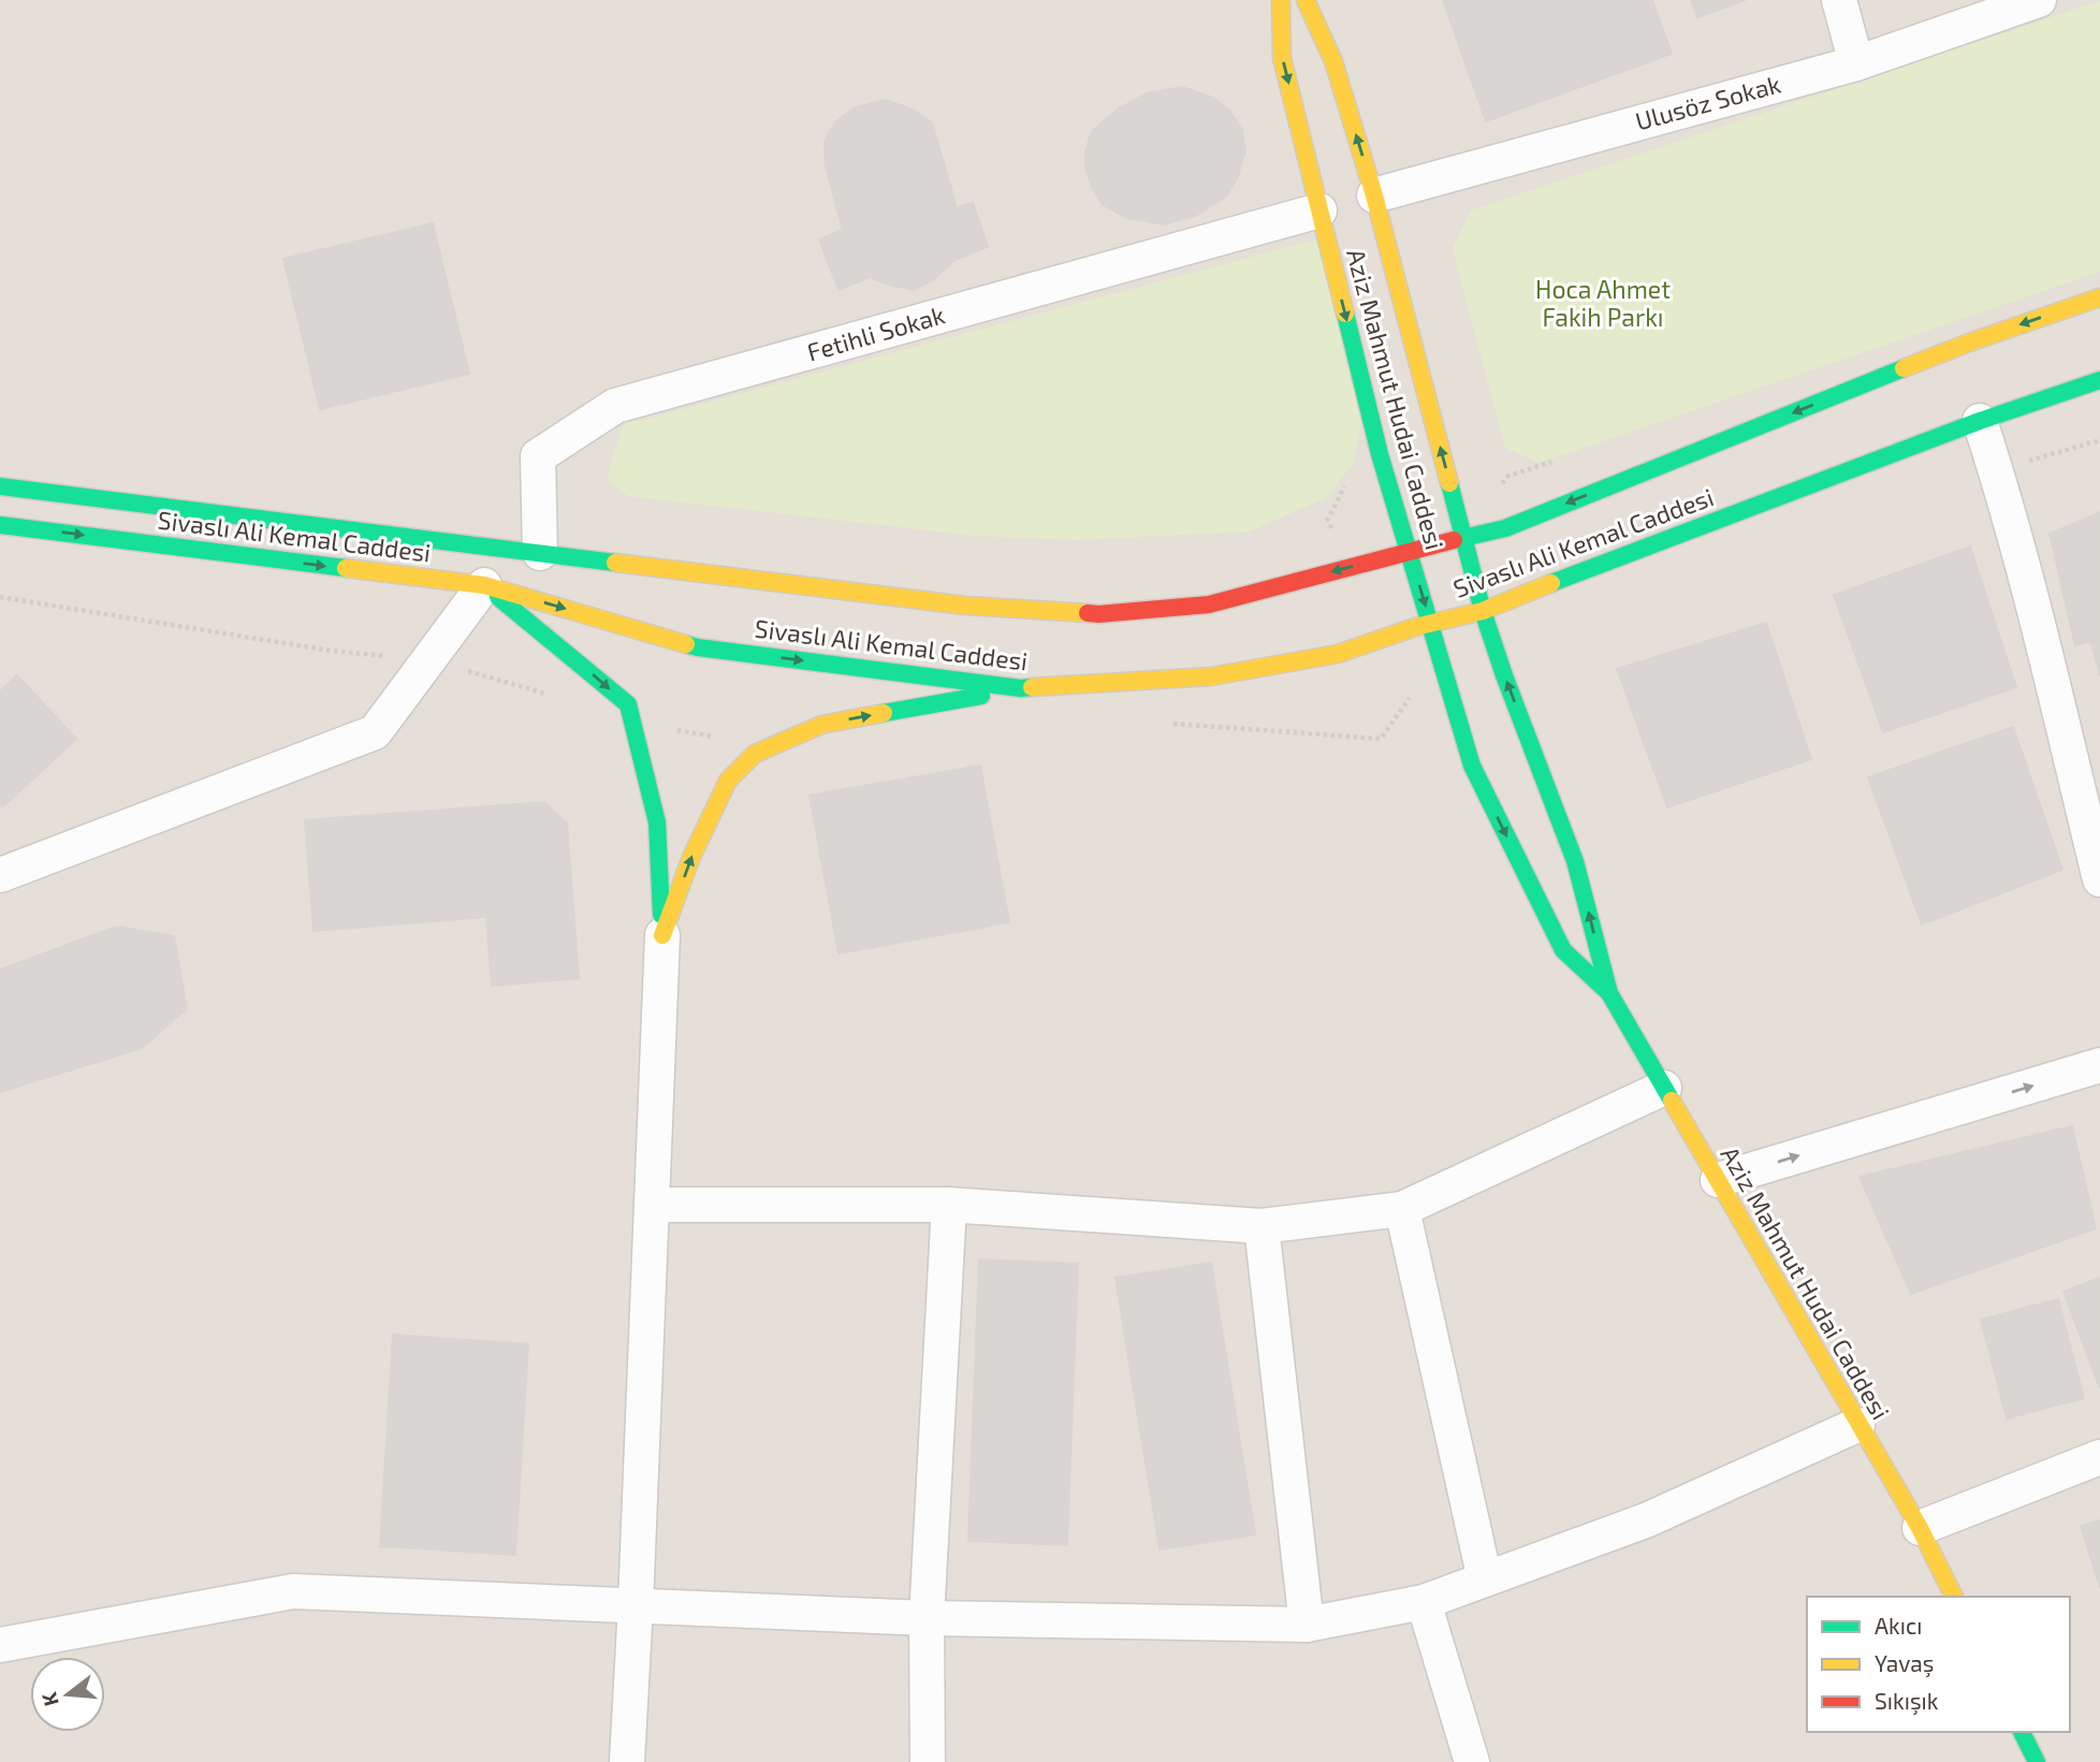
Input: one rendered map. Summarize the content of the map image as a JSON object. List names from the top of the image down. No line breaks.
{"streets":{"main road":["Aziz Mahmut Hudai Caddesi","Sivaslı Ali Kemal Caddesi"],"street":["Ulusöz Sokak","Fetihli Sokak"]},"crossings":[["Ulusöz Sokak","Aziz Mahmut Hudai Caddesi"],["Fetihli Sokak","Aziz Mahmut Hudai Caddesi"],["Fetihli Sokak","Sivaslı Ali Kemal Caddesi"],["Aziz Mahmut Hudai Caddesi","Sivaslı Ali Kemal Caddesi"]],"parks":["Hoca Ahmet Fakih Parkı"],"legend":["Akıcı","Yavaş","Sıkışık"],"north":"left"}
